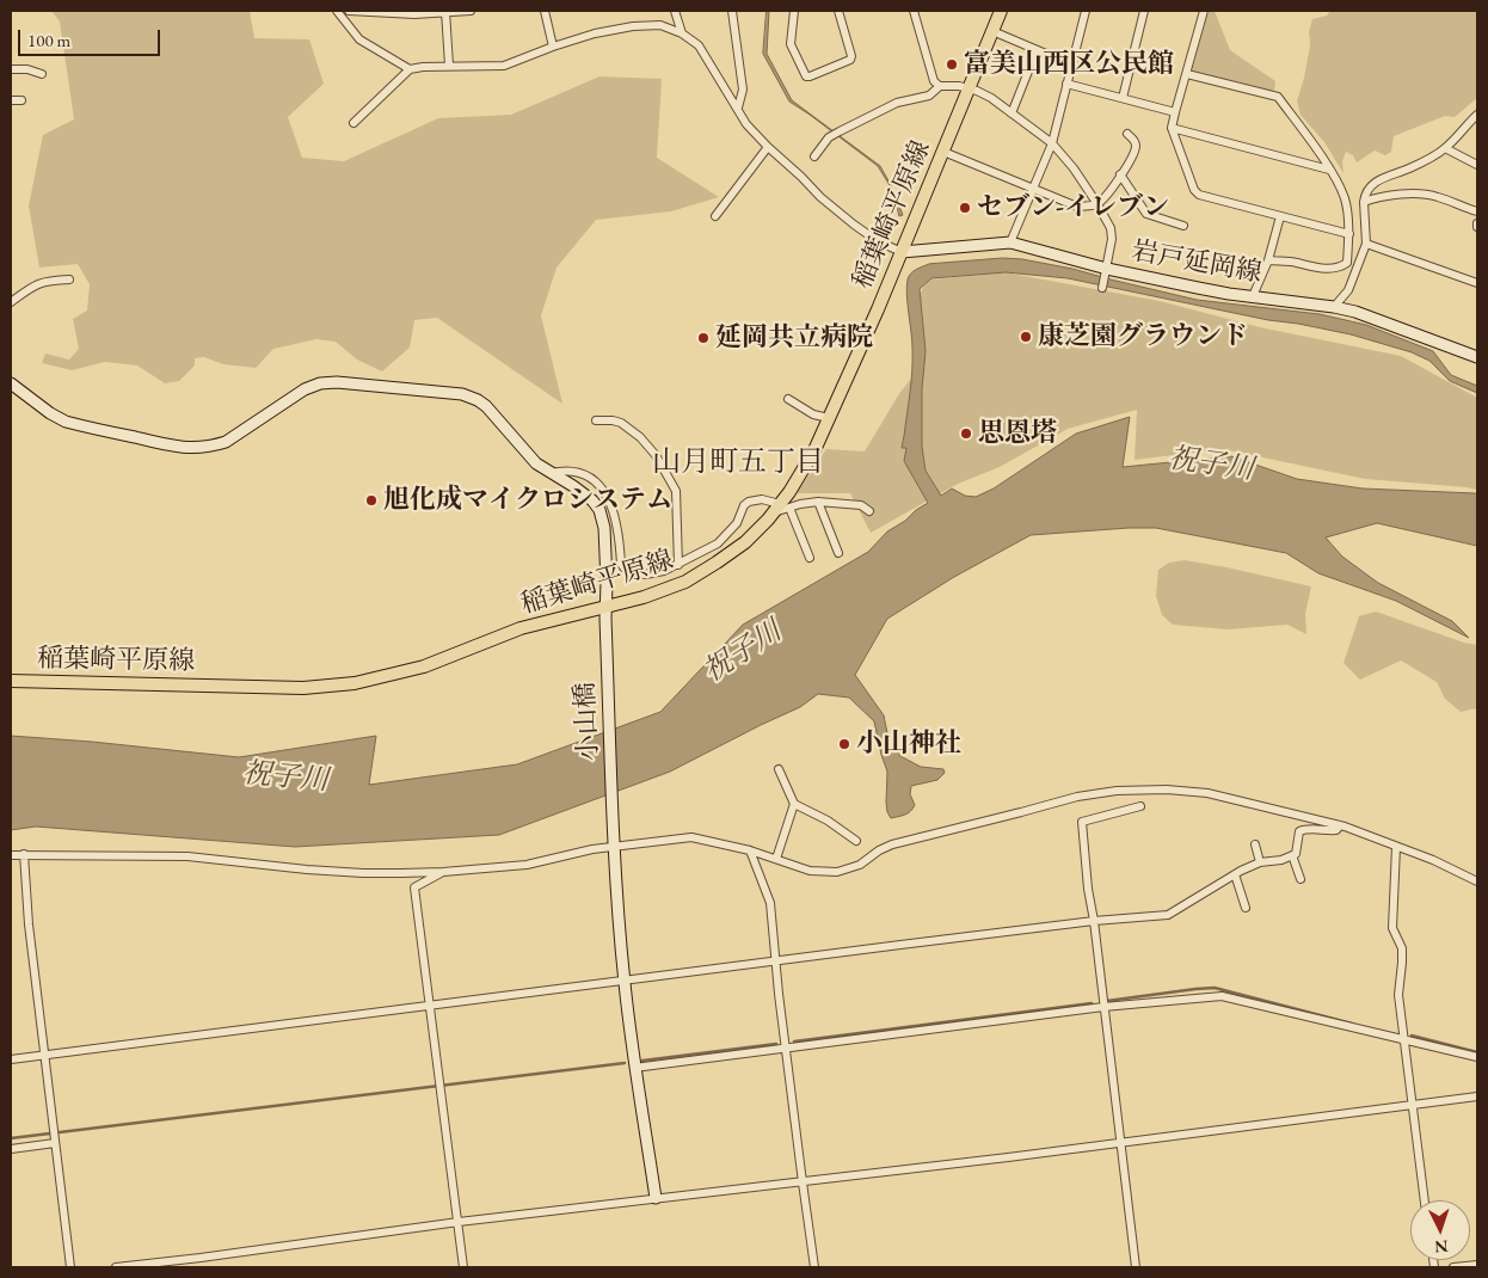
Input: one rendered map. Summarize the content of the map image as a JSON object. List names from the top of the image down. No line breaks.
{"streets":{"main road":["稲葉崎平原線"],"street":["岩戸延岡線","小山橋"]},"crossings":[["稲葉崎平原線","岩戸延岡線"],["稲葉崎平原線","小山橋"]],"districts":["山月町五丁目"],"water":["祝子川"],"places":["富美山西区公民館","セブン-イレブン","康芝園グラウンド","延岡共立病院","思恩塔","旭化成マイクロシステム","小山神社"],"scale_bar":"100 m","north":"bottom"}
